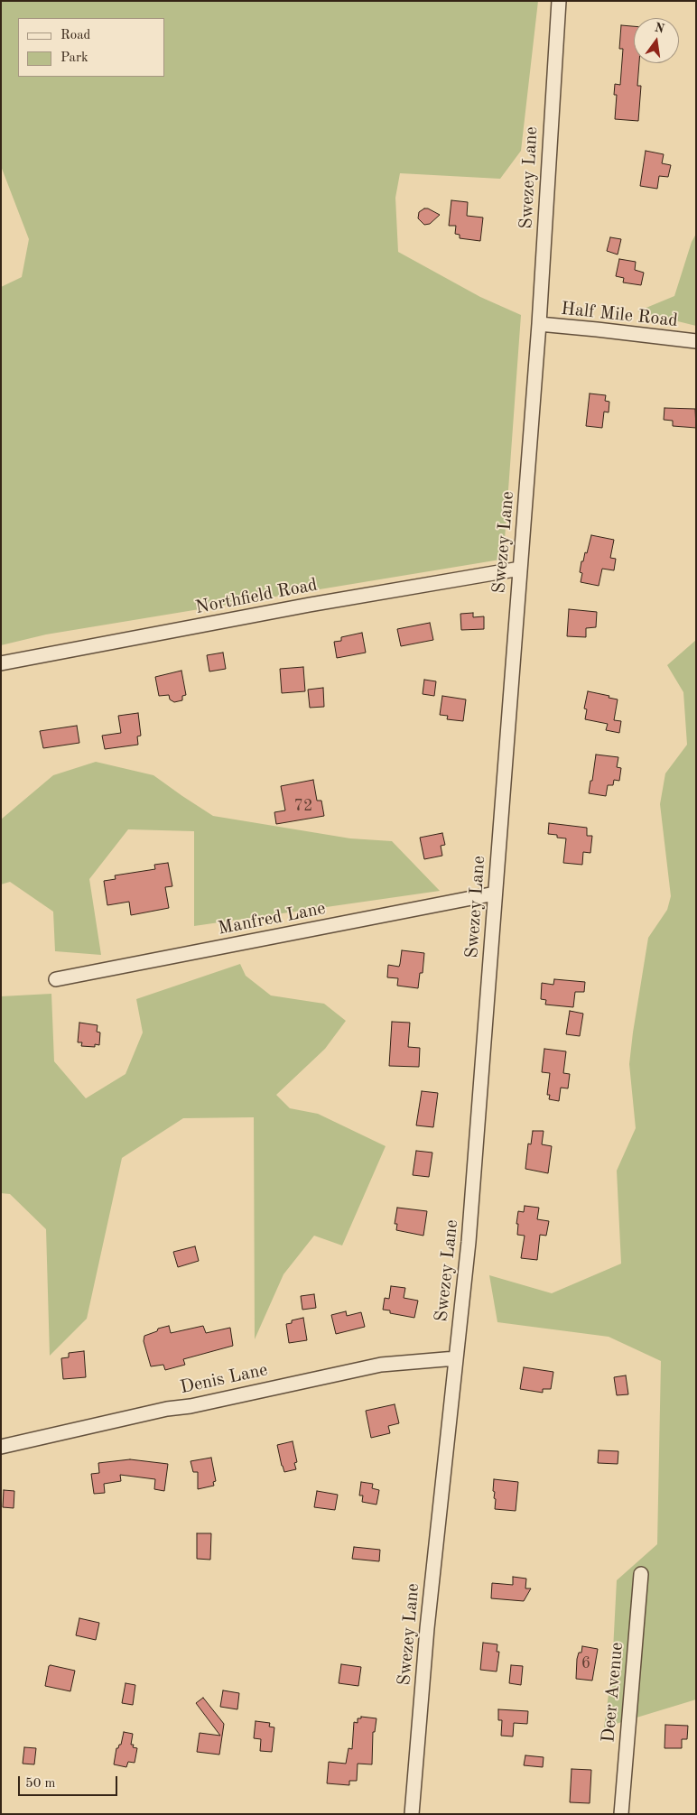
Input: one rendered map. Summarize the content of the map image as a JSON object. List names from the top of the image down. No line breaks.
{"streets":{"street":["Swezey Lane","Half Mile Road","Northfield Road","Manfred Lane","Denis Lane","Deer Avenue"]},"crossings":[["Swezey Lane","Half Mile Road"],["Swezey Lane","Northfield Road"],["Swezey Lane","Manfred Lane"],["Swezey Lane","Denis Lane"]],"house_numbers":["72","6"],"legend":["Road","Park"],"scale_bar":"50 m","north":"top"}
